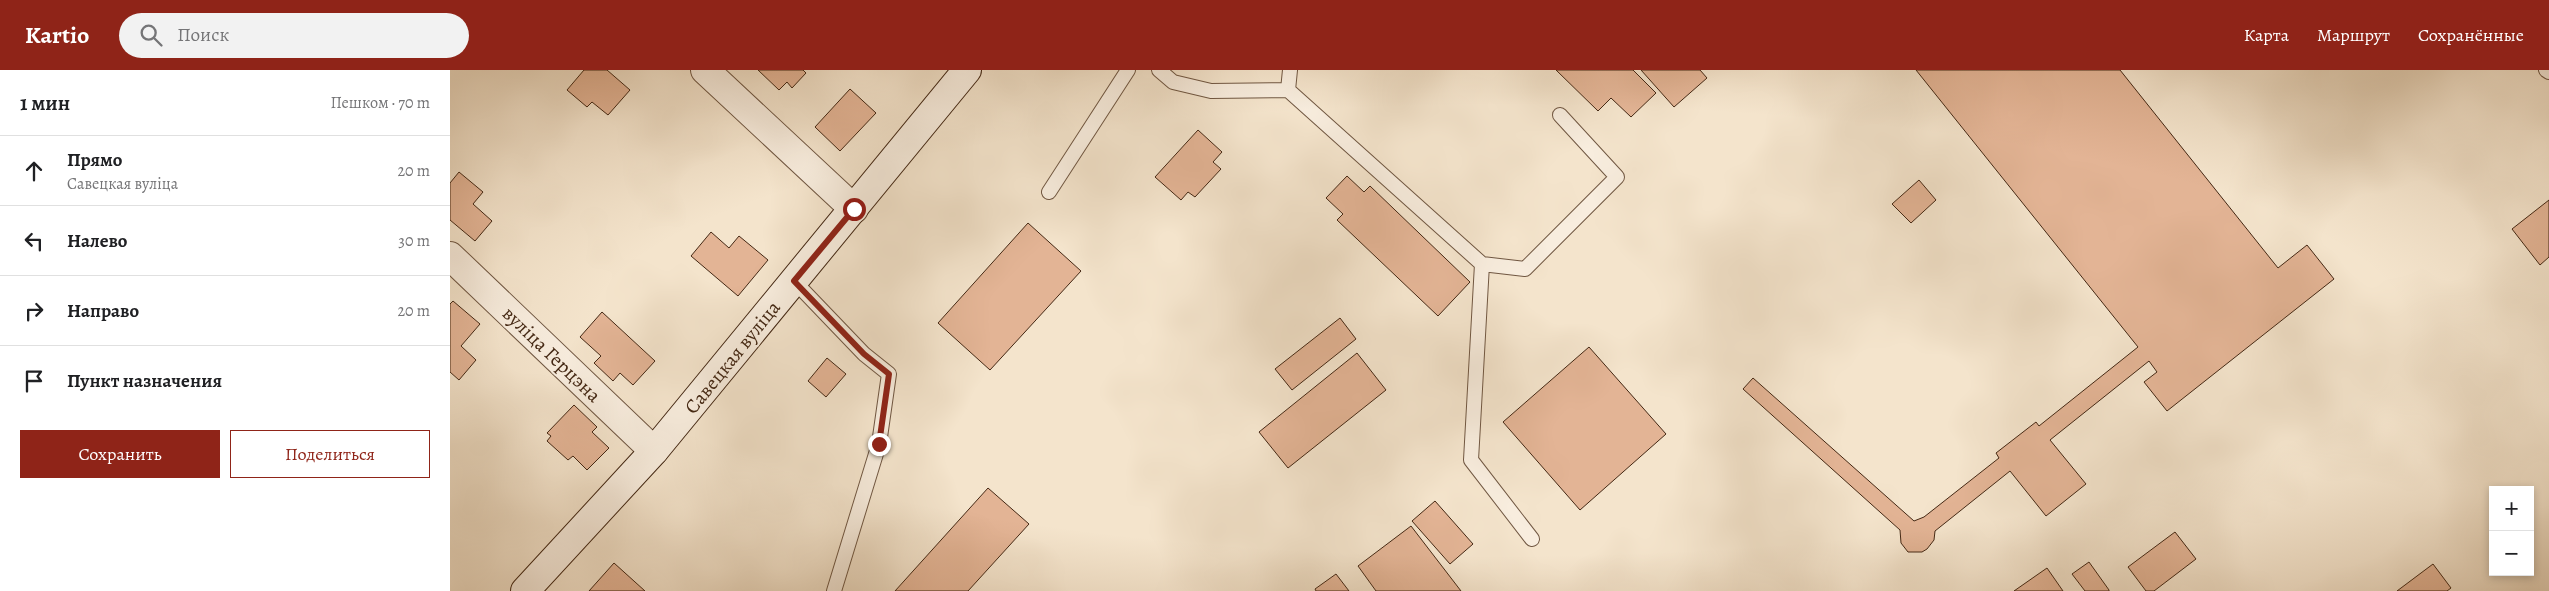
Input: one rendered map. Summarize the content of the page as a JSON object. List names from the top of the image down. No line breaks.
{"streets":{"street":["вуліца Герцэна","Савецкая вуліца"]},"crossings":[["вуліца Герцэна","Савецкая вуліца"]],"page":{"header":"Kartio","search":"Поиск","nav":["Карта","Маршрут","Сохранённые"],"heading":["1 мин","Пешком · 70 m"],"list":[["Прямо","Савецкая вуліца","20 m"],["Налево","30 m"],["Направо","20 m"],"Пункт назначения"],"buttons":["Сохранить","Поделиться"],"map_buttons":["+","−"]}}
